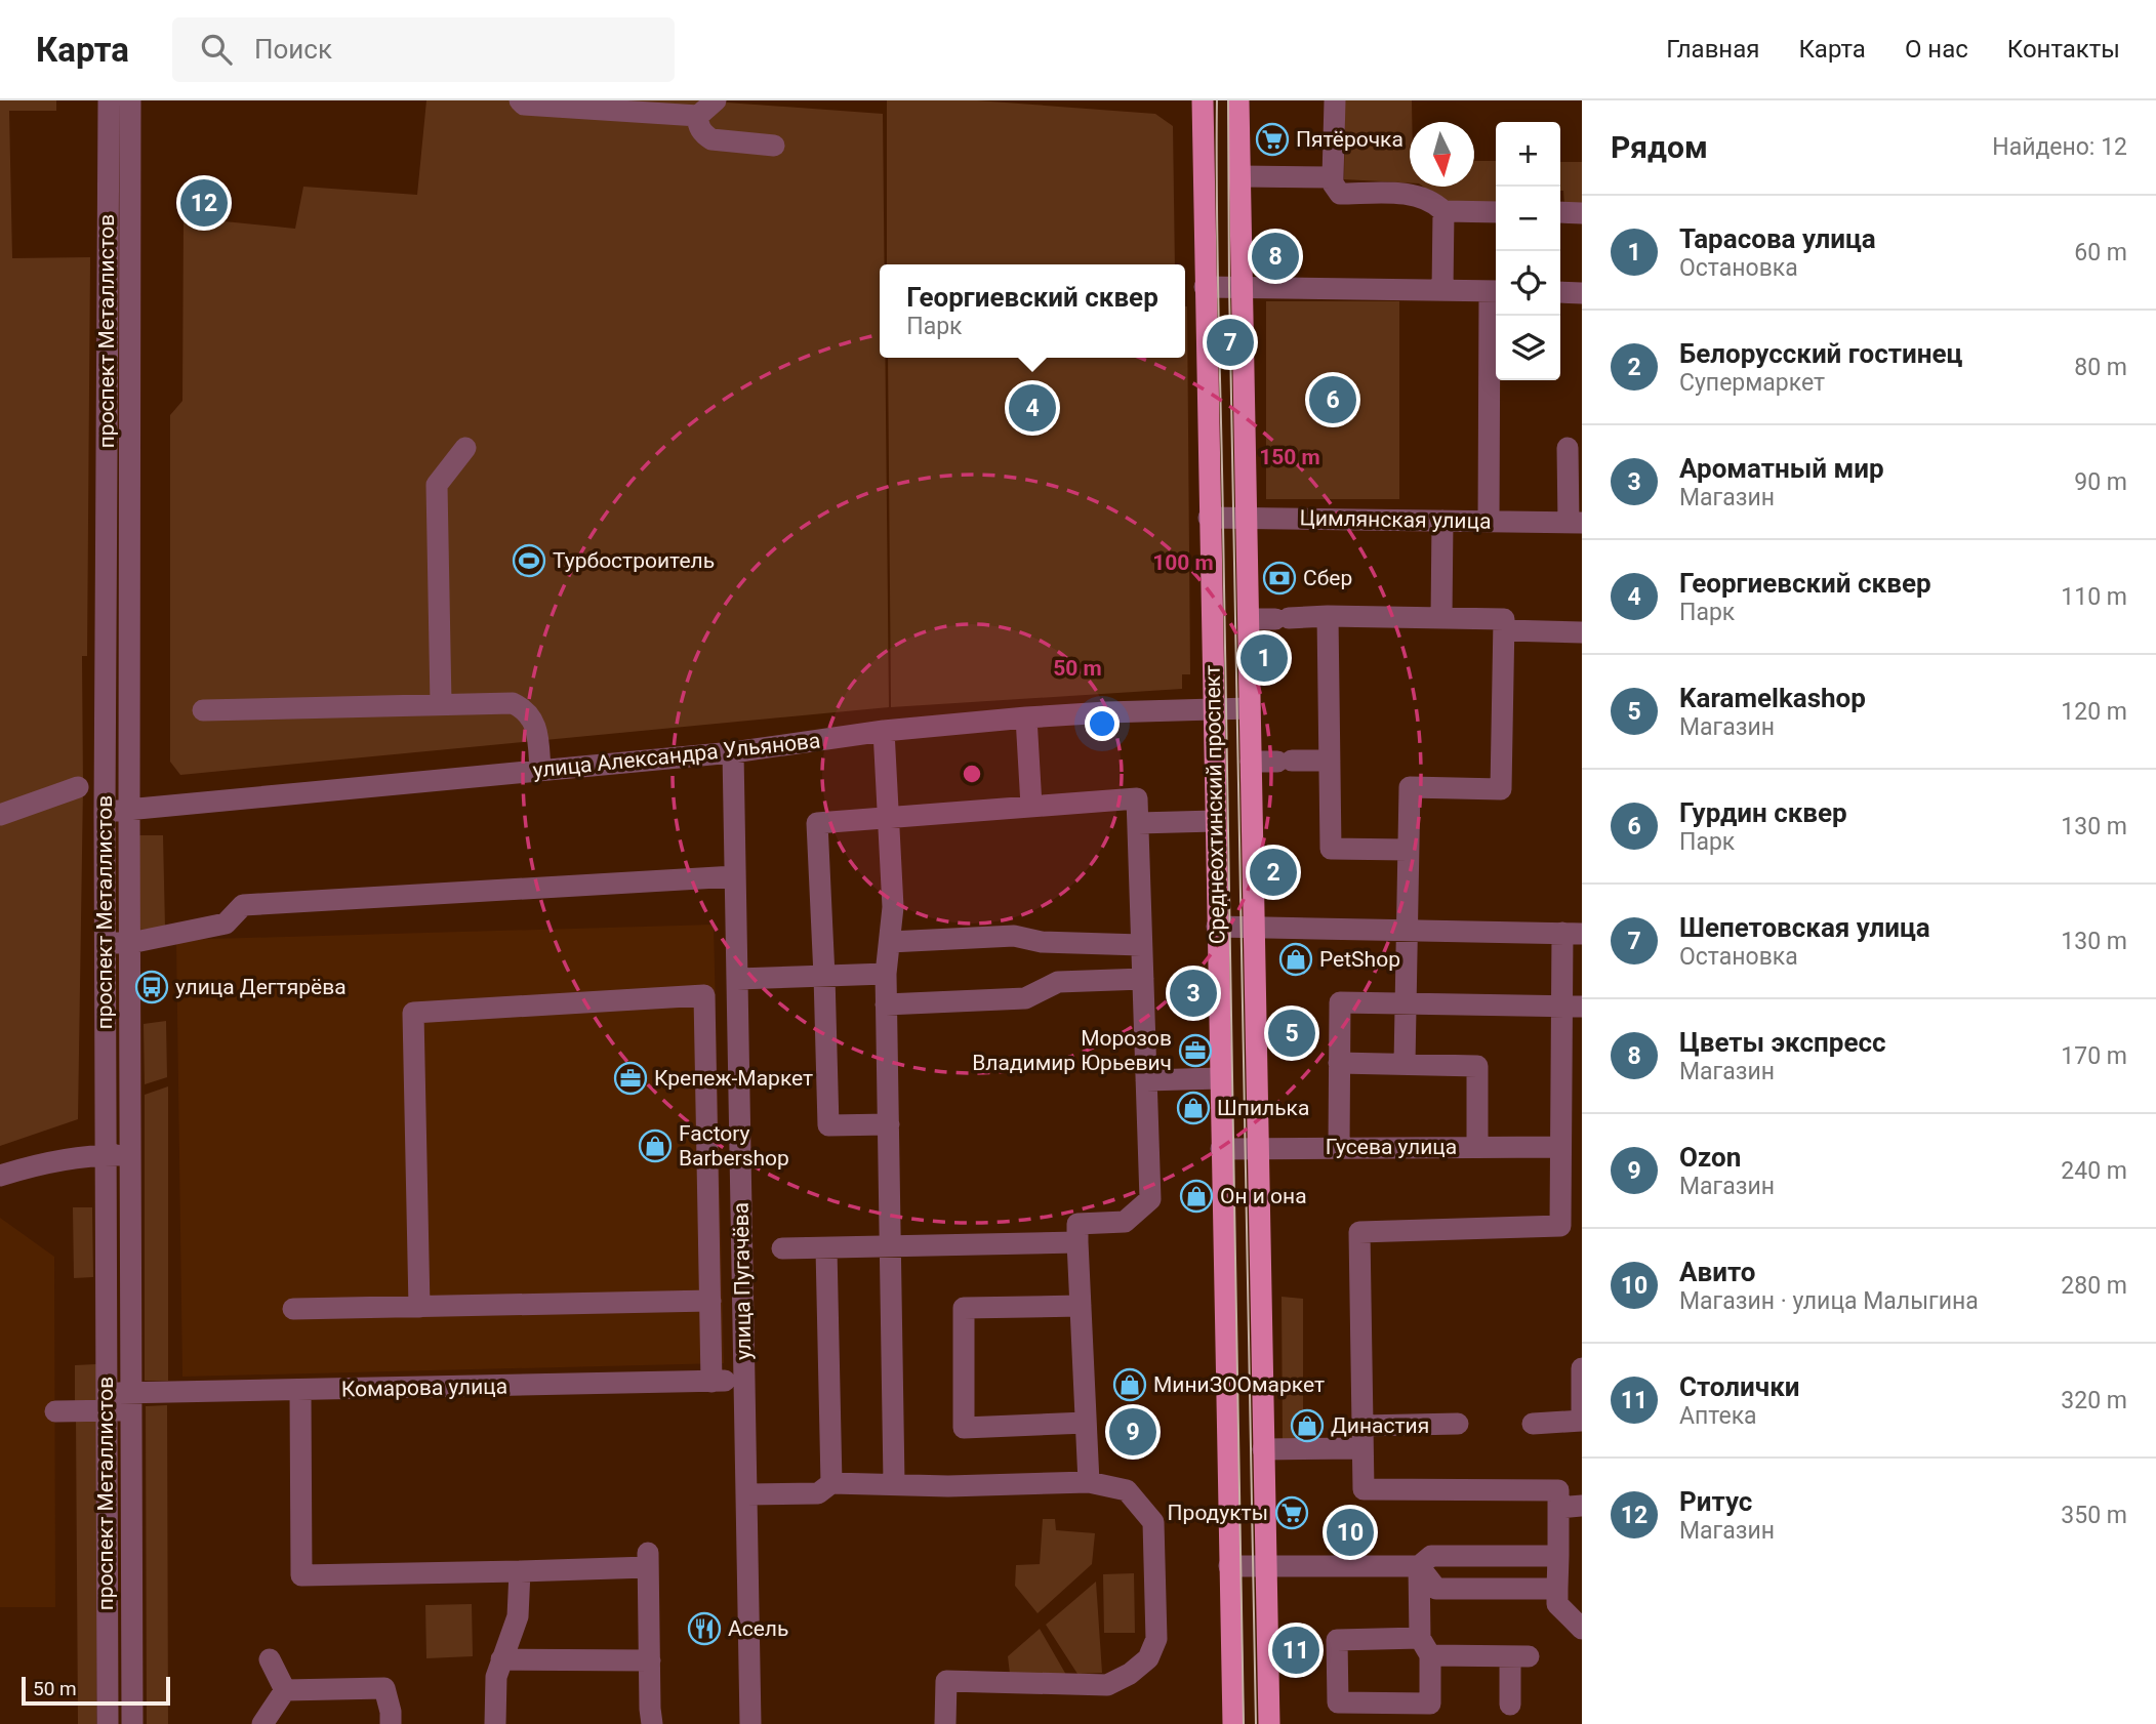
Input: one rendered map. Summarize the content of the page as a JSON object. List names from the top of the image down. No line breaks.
{"streets":{"main road":["Среднеохтинский проспект"],"street":["проспект Металлистов","Цимлянская улица","улица Александра Ульянова","Гусева улица","улица Пугачёва","Комарова улица"]},"crossings":[["проспект Металлистов","улица Александра Ульянова"],["проспект Металлистов","Комарова улица"],["Цимлянская улица","Среднеохтинский проспект"],["улица Александра Ульянова","Среднеохтинский проспект"],["улица Александра Ульянова","улица Пугачёва"],["Среднеохтинский проспект","Гусева улица"],["улица Пугачёва","Комарова улица"]],"places":{"supermarket":["Пятёрочка","Продукты"],"sports":["Турбостроитель"],"bank":["Сбер"],"shop":["PetShop","Шпилька","Factory Barbershop","Он и она","МиниЗООмаркет","Династия"],"bus stop":["улица Дегтярёва"],"office":["Морозов Владимир Юрьевич","Крепеж-Маркет"],"restaurant":["Асель"]},"scale_bar":"50 m","north":"bottom","page":{"header":"Карта","search":"Поиск","nav":["Главная","Карта","О нас","Контакты"],"heading":["Рядом","Найдено: 12"],"map_buttons":["+","−"],"pins":["12","8","7","6","4","1","2","3","5","9","10","11"],"list":[{"mark":"1","name":"Тарасова улица","note":"Остановка","value":"60 m"},{"mark":"2","name":"Белорусский гостинец","note":"Супермаркет","value":"80 m"},{"mark":"3","name":"Ароматный мир","note":"Магазин","value":"90 m"},{"mark":"4","name":"Георгиевский сквер","note":"Парк","value":"110 m"},{"mark":"5","name":"Karamelkashop","note":"Магазин","value":"120 m"},{"mark":"6","name":"Гурдин сквер","note":"Парк","value":"130 m"},{"mark":"7","name":"Шепетовская улица","note":"Остановка","value":"130 m"},{"mark":"8","name":"Цветы экспресс","note":"Магазин","value":"170 m"},{"mark":"9","name":"Ozon","note":"Магазин","value":"240 m"},{"mark":"10","name":"Авито","note":"Магазин · улица Малыгина","value":"280 m"},{"mark":"11","name":"Столички","note":"Аптека","value":"320 m"},{"mark":"12","name":"Ритус","note":"Магазин","value":"350 m"}],"popup":["Георгиевский сквер","Парк"],"scale":"50 m"},"rings":["150 m","100 m","50 m"]}
